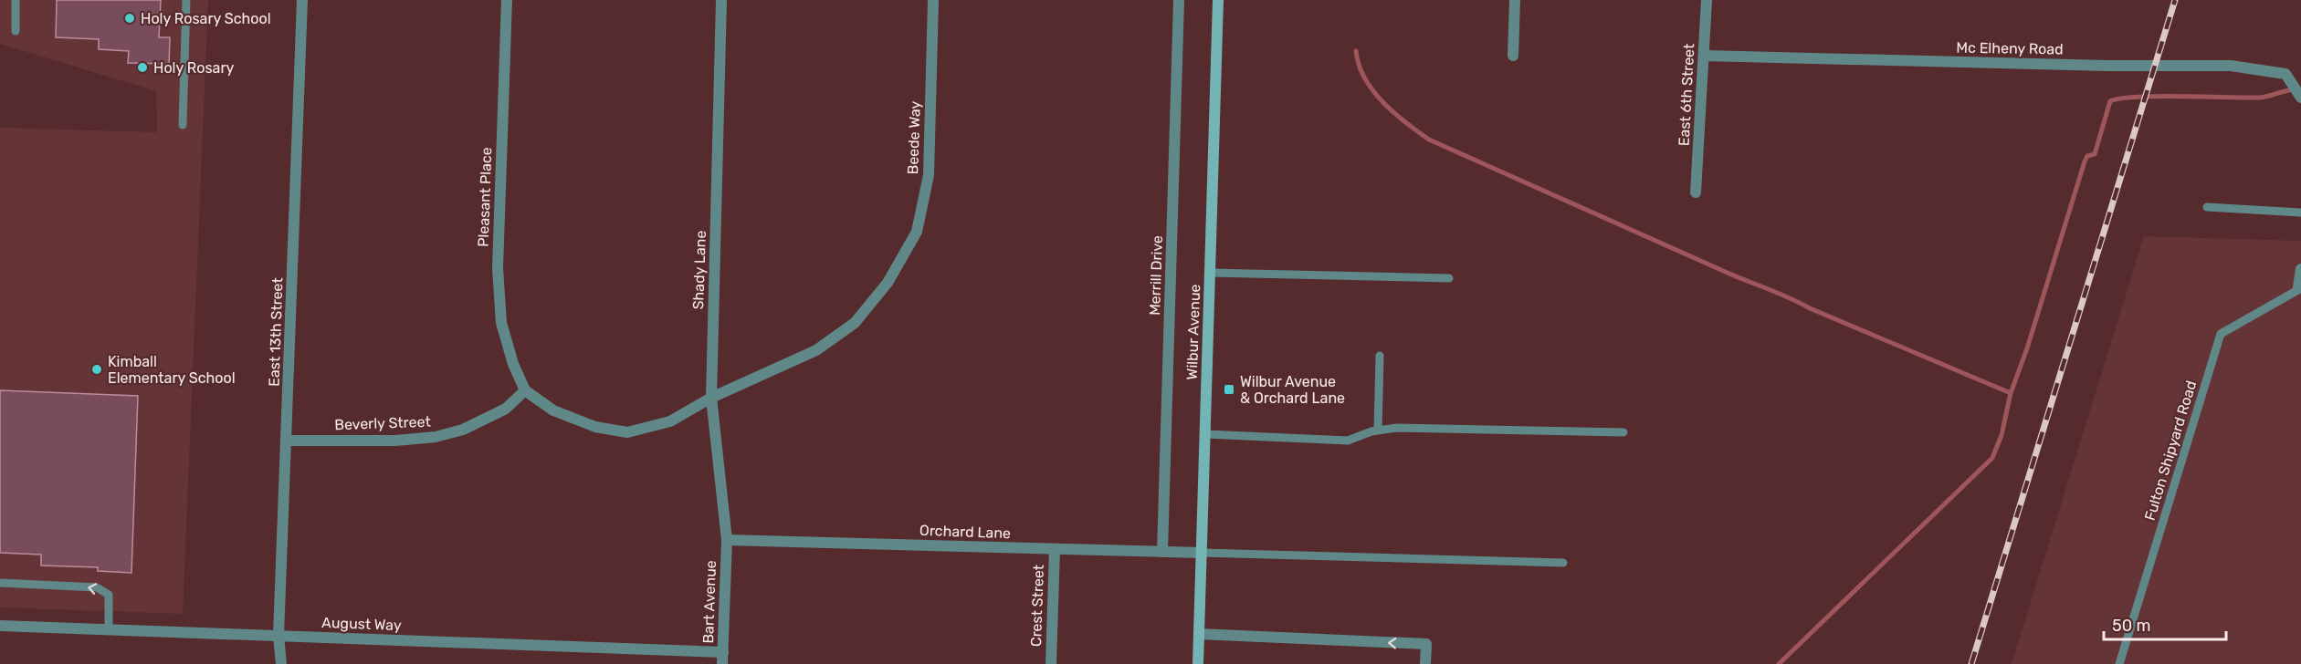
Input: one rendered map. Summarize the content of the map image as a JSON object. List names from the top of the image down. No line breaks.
{"streets":{"main road":["Wilbur Avenue"],"street":["Mc Elheny Road","East 6th Street","Beede Way","Pleasant Place","Shady Lane","Merrill Drive","East 13th Street","Beverly Street","Orchard Lane","Bart Avenue","Crest Street","August Way"],"lane":["Fulton Shipyard Road"]},"crossings":[["Mc Elheny Road","East 6th Street"],["Beede Way","Shady Lane"],["Pleasant Place","Beverly Street"],["Shady Lane","Orchard Lane"],["Shady Lane","Bart Avenue"],["Merrill Drive","Orchard Lane"],["East 13th Street","Beverly Street"],["East 13th Street","August Way"],["Wilbur Avenue","Orchard Lane"],["Orchard Lane","Bart Avenue"],["Orchard Lane","Crest Street"],["Bart Avenue","August Way"]],"places":{"other":["Holy Rosary School","Holy Rosary","Kimball Elementary School"],"transit":["Wilbur Avenue & Orchard Lane"]},"scale_bar":"50 m"}
